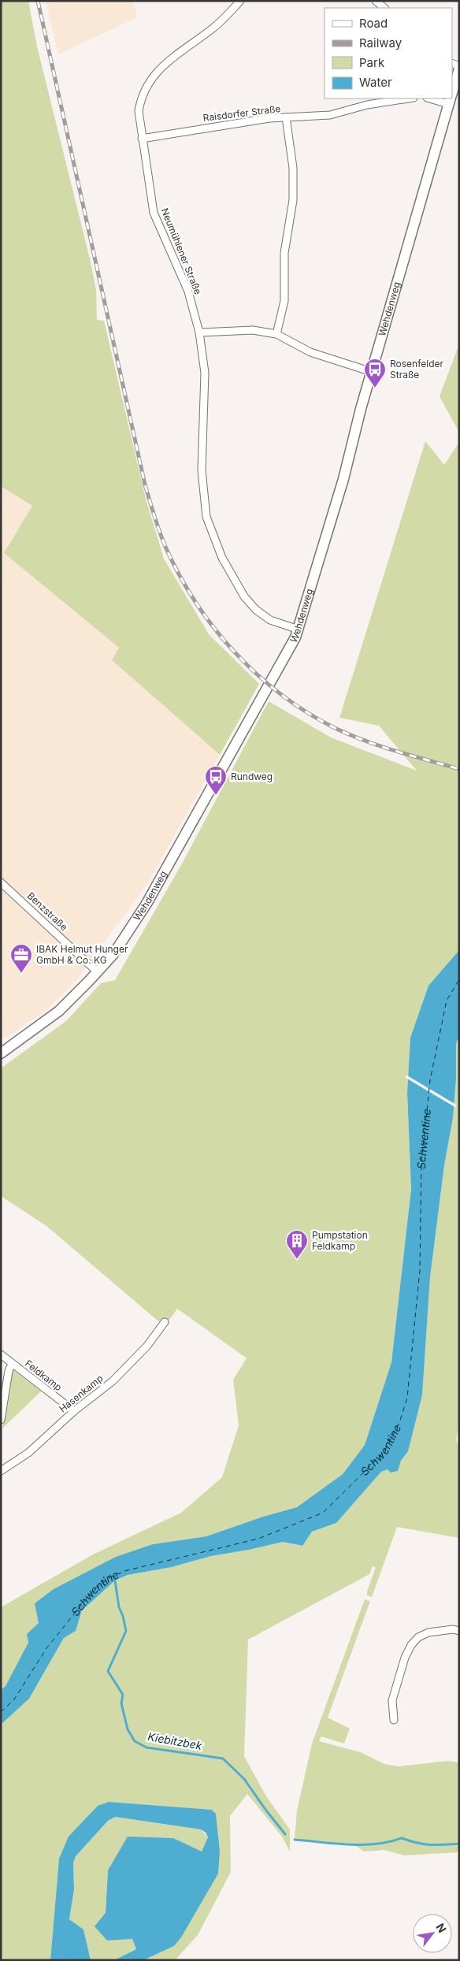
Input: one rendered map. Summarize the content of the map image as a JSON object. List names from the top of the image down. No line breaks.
{"streets":{"main road":["Wehdenweg"],"street":["Raisdorfer Straße","Neumühlener Straße","Benzstraße","Feldkamp","Hasenkamp"]},"crossings":[["Raisdorfer Straße","Neumühlener Straße"],["Neumühlener Straße","Wehdenweg"],["Wehdenweg","Benzstraße"],["Feldkamp","Hasenkamp"]],"water":["Schwentine","Kiebitzbek"],"places":{"bus stop":["Rosenfelder Straße","Rundweg"],"office":["IBAK Helmut Hunger GmbH & Co. KG"],"building":["Pumpstation Feldkamp"]},"legend":["Road","Railway","Park","Water"],"north":"top right"}
